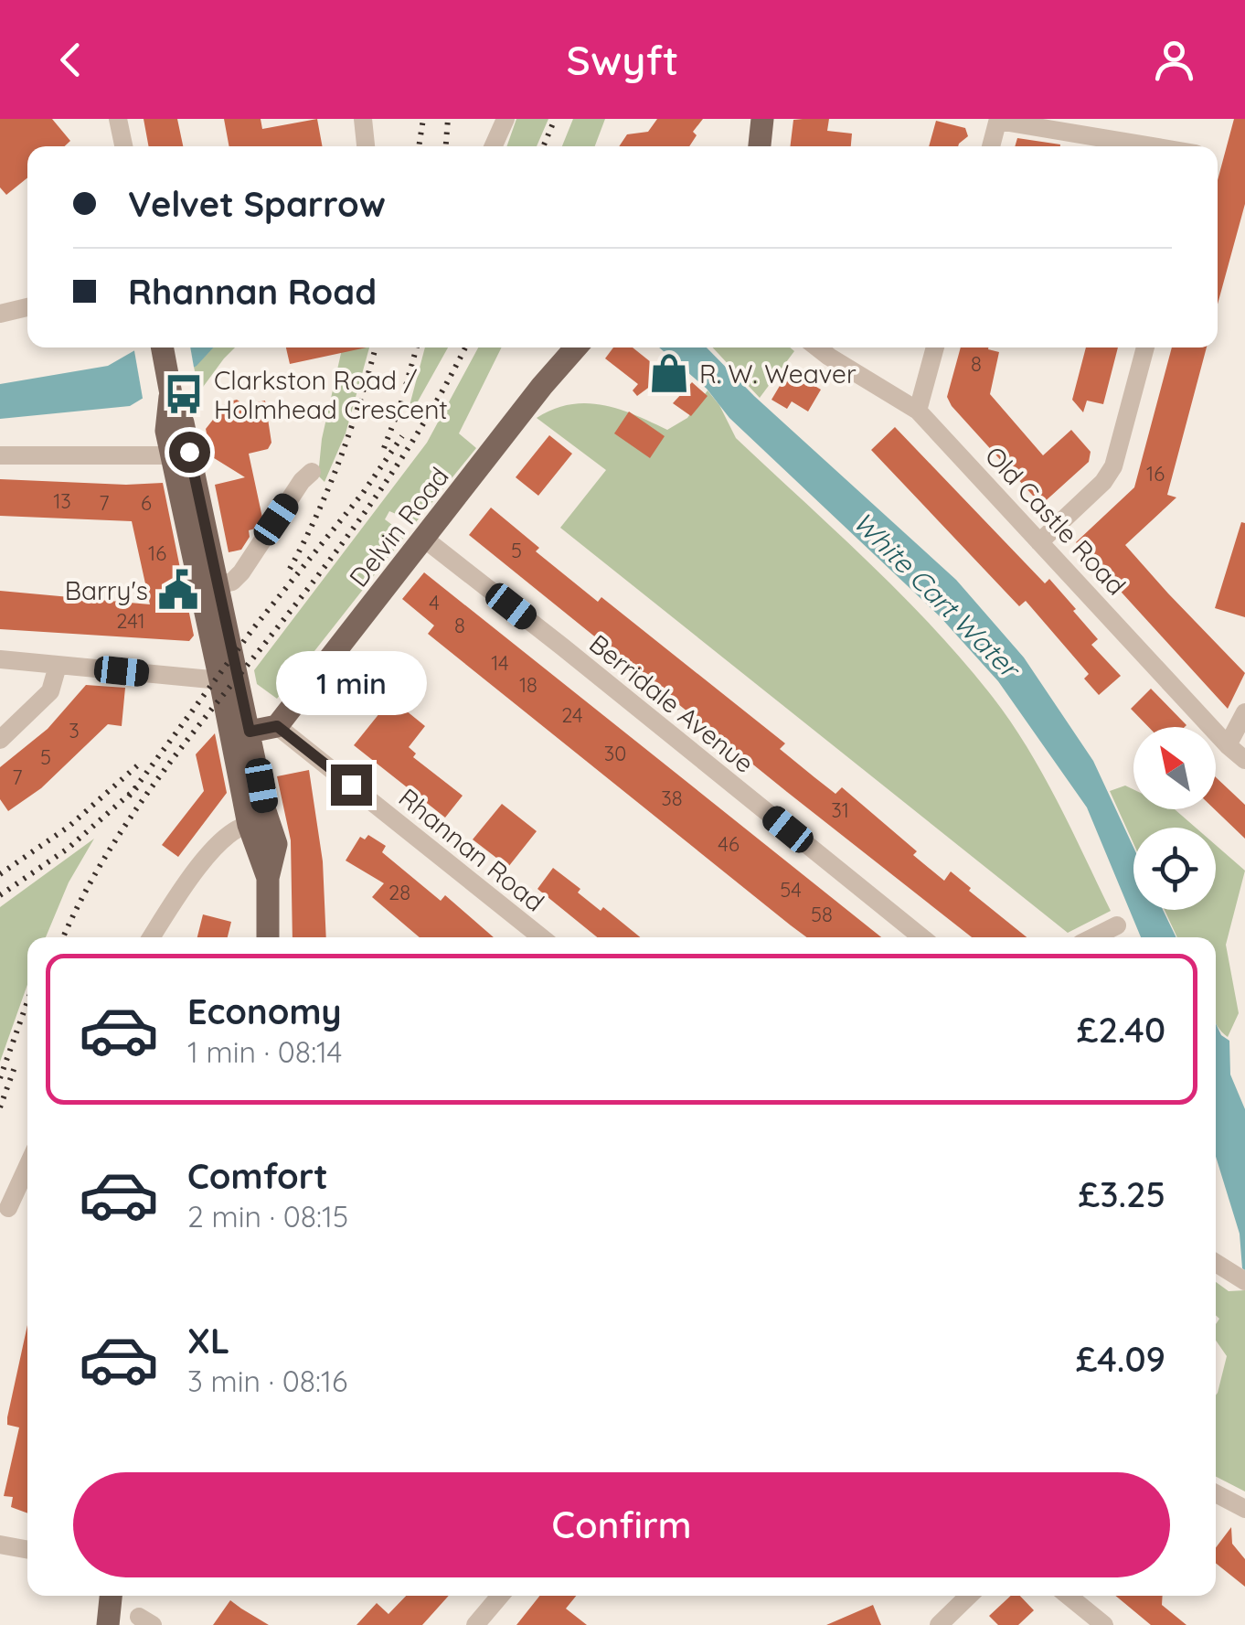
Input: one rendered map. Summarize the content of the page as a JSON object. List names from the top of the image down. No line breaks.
{"streets":{"main road":["Delvin Road"],"street":["Old Castle Road","Berridale Avenue","Rhannan Road"]},"crossings":[["Delvin Road","Berridale Avenue"],["Delvin Road","Rhannan Road"]],"water":["White Cart Water"],"places":{"shop":["R. W. Weaver"],"bus stop":["Clarkston Road / Holmhead Crescent"],"public building":["Barry's"]},"house_numbers":["8","16","13","7","6","5","16","4","241","8","14","18","24","3","30","5","7","38","31","46","54","28","58"],"north":"top left","page":{"header":"Swyft","banner":["Velvet Sparrow","Rhannan Road"],"bubble":"1 min","list":[{"name":"Economy","note":"1 min · 08:14","value":"£2.40"},{"name":"Comfort","note":"2 min · 08:15","value":"£3.25"},{"name":"XL","note":"3 min · 08:16","value":"£4.09"}],"buttons":"Confirm"}}
